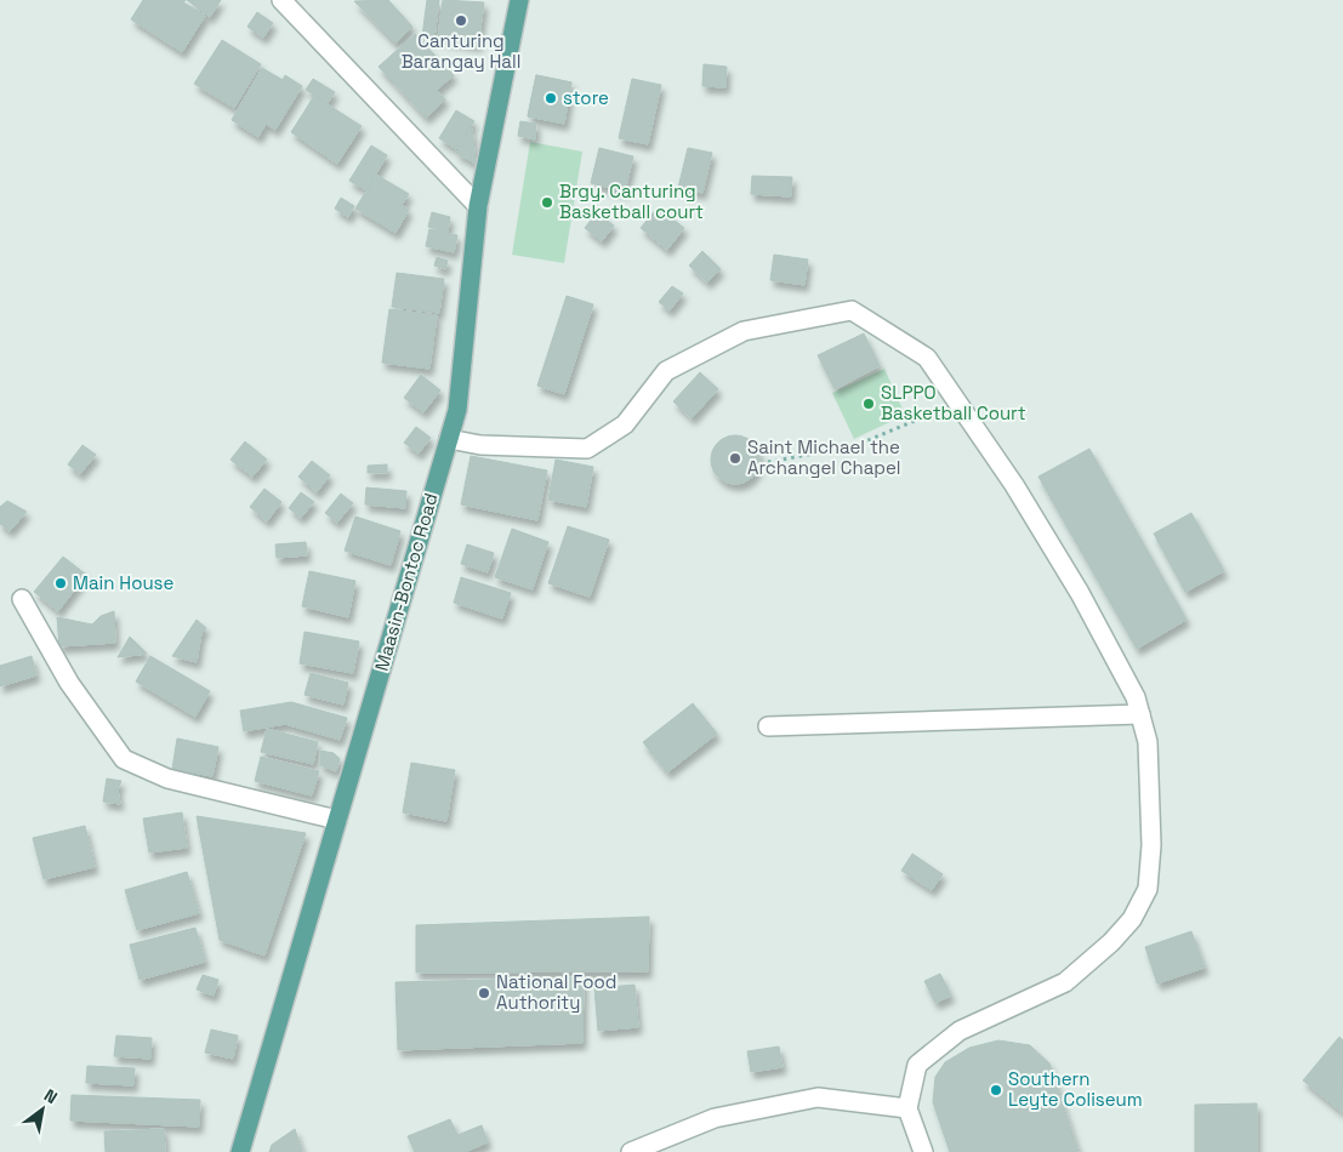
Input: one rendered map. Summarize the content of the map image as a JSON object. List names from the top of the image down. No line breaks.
{"streets":{"main road":["Maasin-Bontoc Road"]},"places":["Canturing Barangay Hall","store","Brgy. Canturing Basketball court","SLPPO Basketball Court","Saint Michael the Archangel Chapel","Main House","National Food Authority","Southern Leyte Coliseum"],"north":"top right"}
